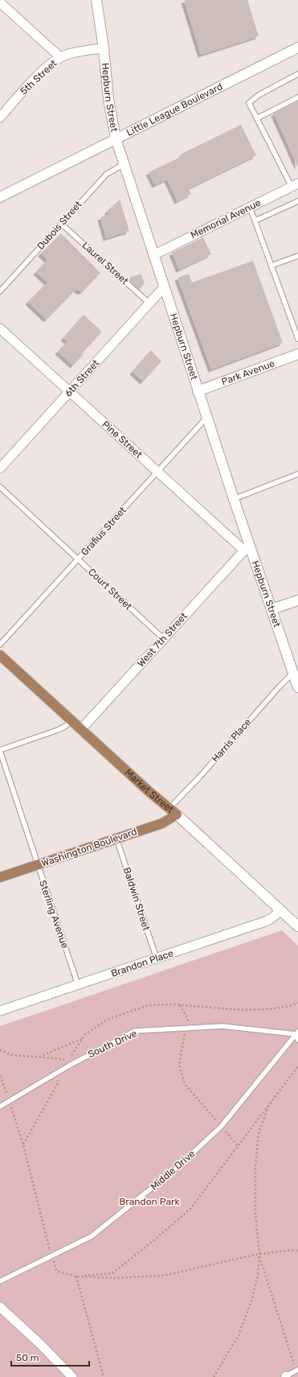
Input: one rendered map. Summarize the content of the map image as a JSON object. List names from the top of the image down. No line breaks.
{"streets":{"main road":["Hepburn Street","Little League Boulevard","Park Avenue","Market Street","Washington Boulevard"],"street":["5th Street","Memorial Avenue","6th Street","Pine Street","West 7th Street","Brandon Place"],"lane":["Dubois Street","Laurel Street","Grafius Street","Court Street","Harris Place","Baldwin Street","Sterling Avenue","South Drive","Middle Drive"]},"crossings":[["5th Street","Hepburn Street"],["Hepburn Street","Little League Boulevard"],["Hepburn Street","Memorial Avenue"],["Hepburn Street","Dubois Street"],["Hepburn Street","Park Avenue"],["Hepburn Street","6th Street"],["Hepburn Street","Pine Street"],["Hepburn Street","Grafius Street"],["Hepburn Street","West 7th Street"],["Hepburn Street","Harris Place"],["Dubois Street","Laurel Street"],["Laurel Street","6th Street"],["6th Street","Pine Street"],["Pine Street","Grafius Street"],["Pine Street","West 7th Street"],["Grafius Street","Court Street"],["Court Street","West 7th Street"],["West 7th Street","Market Street"],["Harris Place","Market Street"],["Market Street","Washington Boulevard"],["Market Street","Brandon Place"],["Washington Boulevard","Baldwin Street"],["Washington Boulevard","Sterling Avenue"],["Baldwin Street","Brandon Place"],["Sterling Avenue","Brandon Place"],["South Drive","Middle Drive"]],"parks":["Brandon Park"],"scale_bar":"50 m"}
